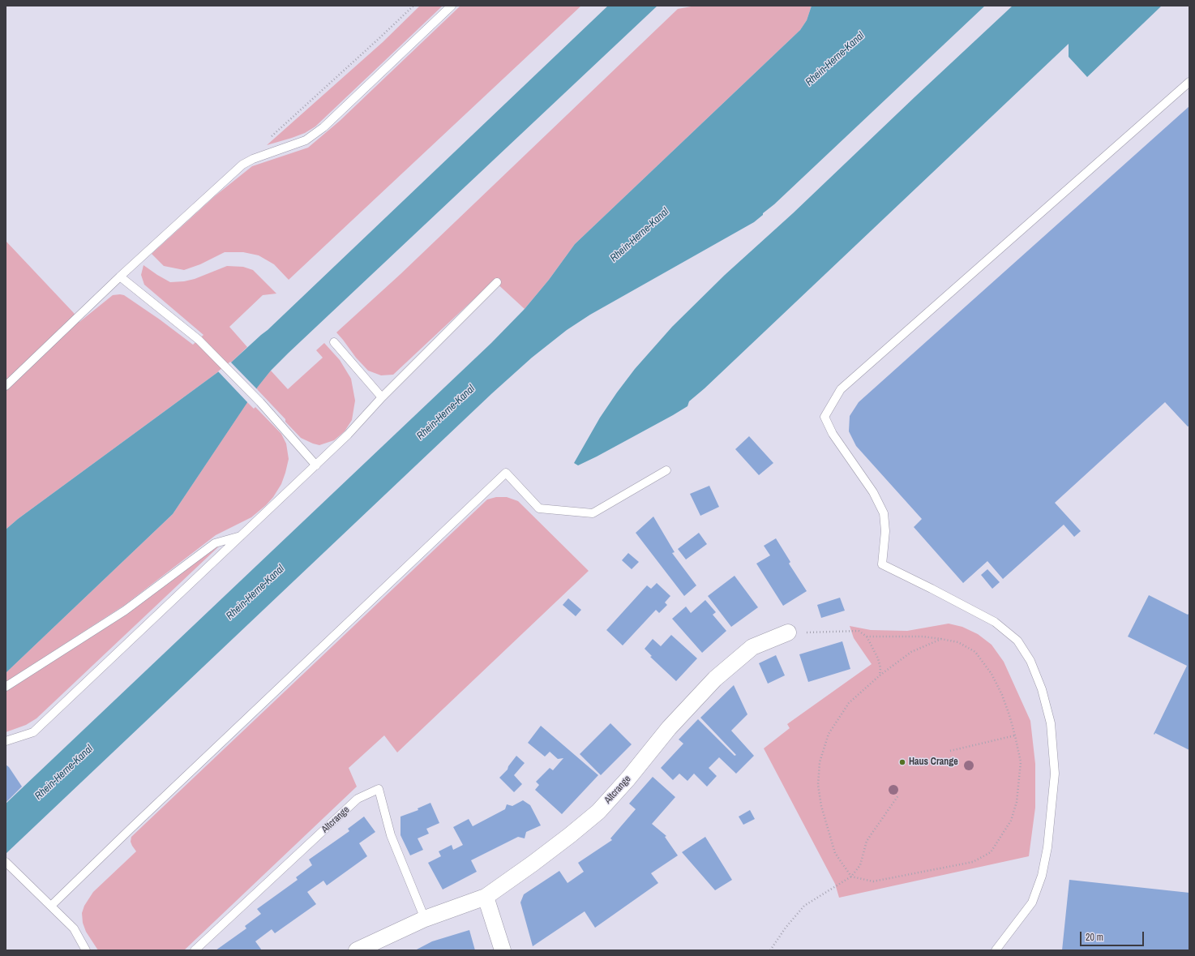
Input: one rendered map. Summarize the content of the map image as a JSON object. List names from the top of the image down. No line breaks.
{"streets":{"street":["Altcrange"]},"water":["Rhein-Herne-Kanal"],"places":["Haus Crange"],"scale_bar":"20 m"}
